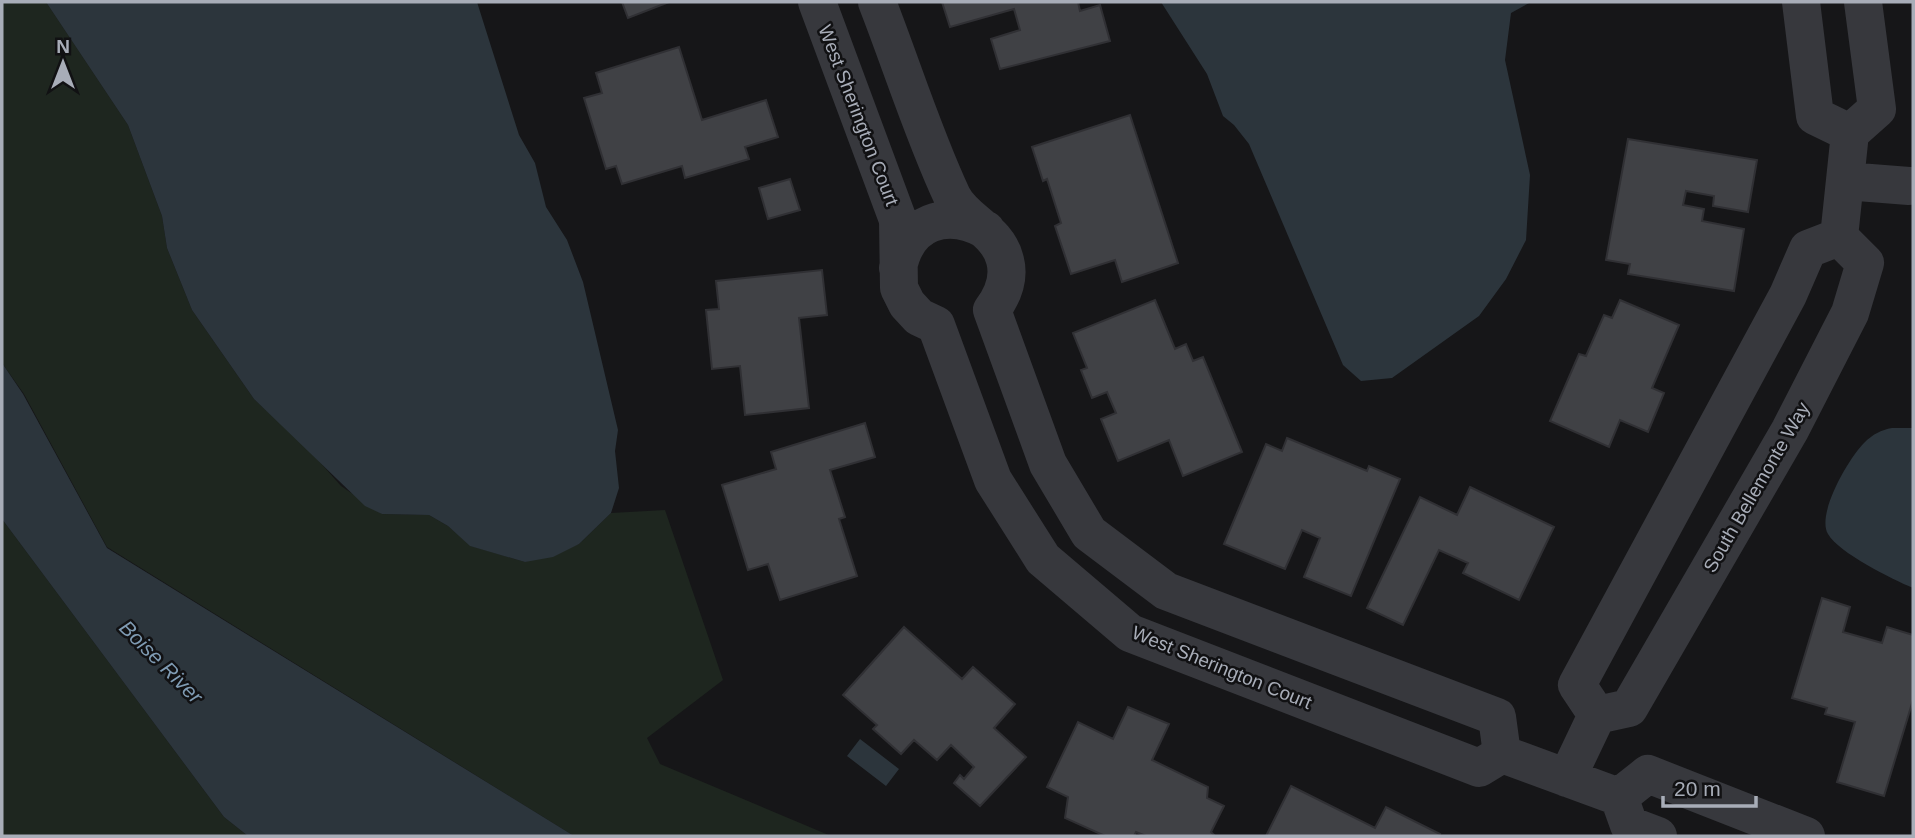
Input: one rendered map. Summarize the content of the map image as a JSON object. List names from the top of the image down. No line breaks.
{"streets":{"street":["West Sherington Court","South Bellemonte Way"]},"water":["Boise River"],"scale_bar":"20 m","north":"top"}
